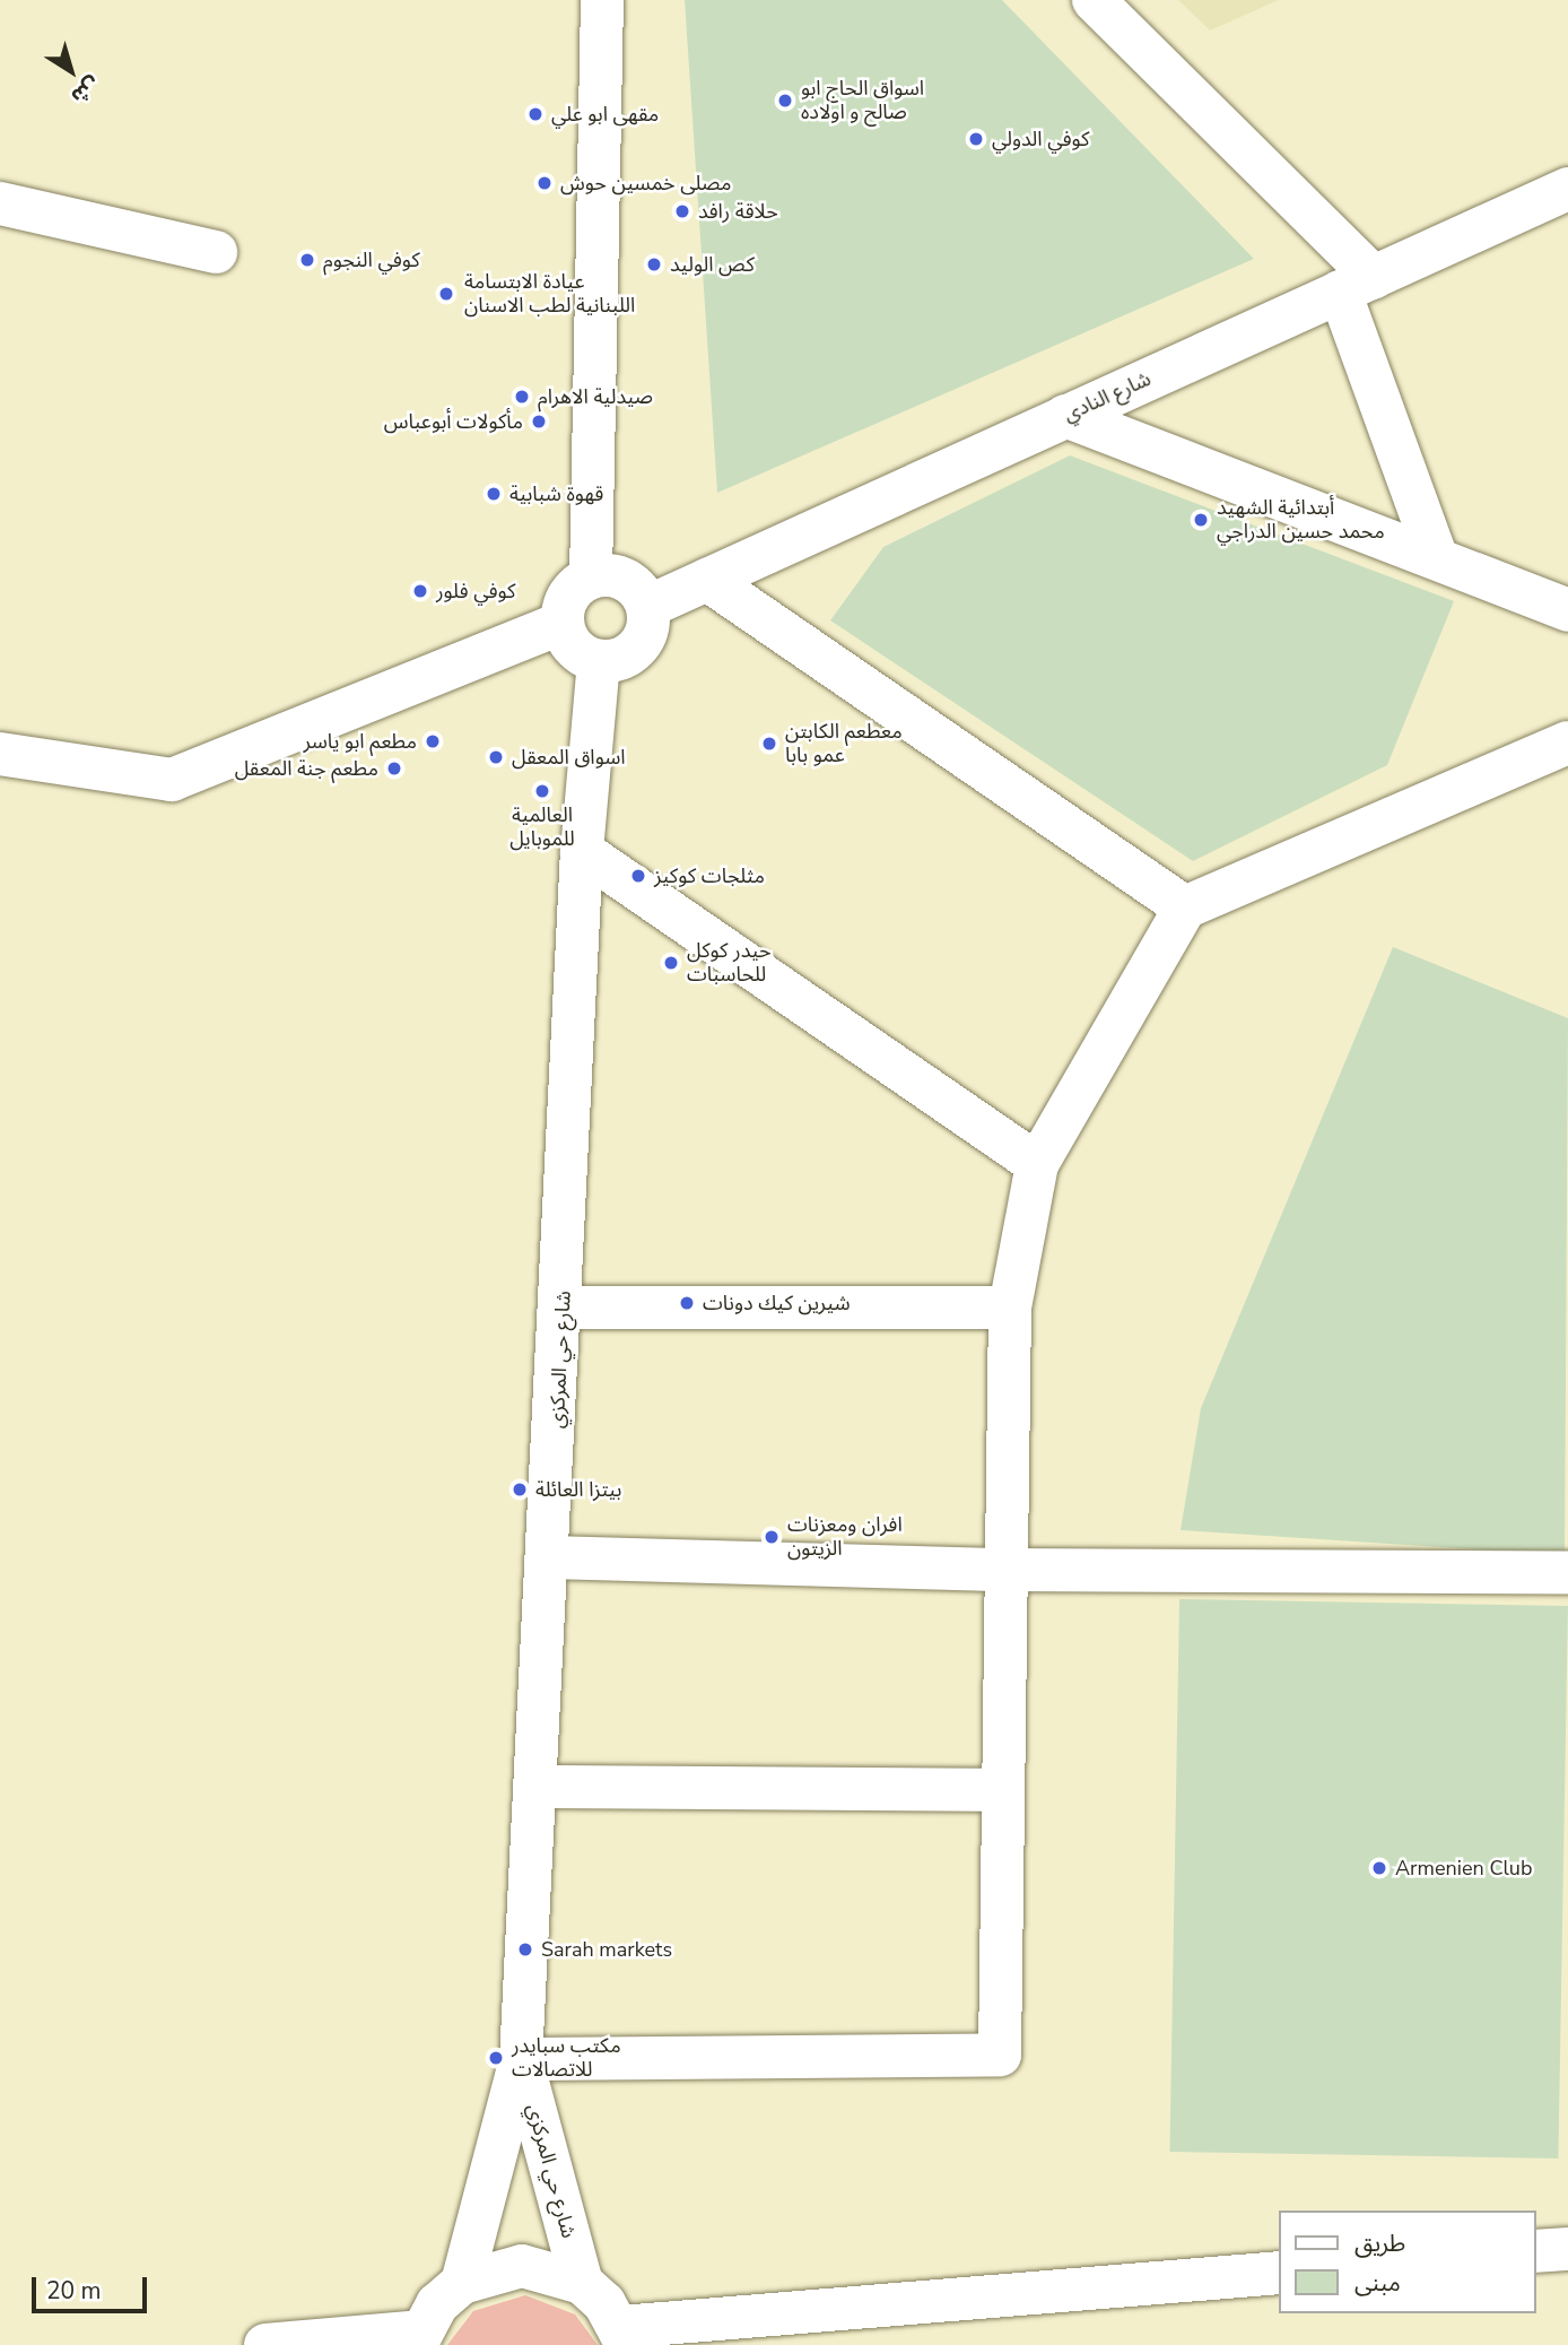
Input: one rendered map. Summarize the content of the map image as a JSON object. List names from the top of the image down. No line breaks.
{"streets":{"street":["شارع النادي","شارع حي المركزي"]},"crossings":[["شارع النادي","شارع حي المركزي"]],"places":["اسواق الحاج ابو صالح و اوﻻده","مقهى ابو علي","كوفي الدولي","مصلى خمسين حوش","حلاقة رافد","كوفي النجوم","كص الوليد","عيادة الابتسامة اللبنانية لطب الاسنان","صيدلية الاهرام","مأكولات أبوعباس","قهوة شبابية","أبتدائية الشهيد محمد حسين الدراجي","كوفي فلور","مطعم ابو ياسر","معطعم الكابتن عمو بابا","اسواق المعقل","مطعم جنة المعقل","العالمية للموبايل","مثلجات كوكيز","حيدر كوكل للحاسبات","شيرين كيك دونات","بيتزا العائلة","افران ومعزنات الزيتون","Armenien Club","Sarah markets","مكتب سبايدر للاتصالات"],"legend":["طريق","مبنى"],"scale_bar":"20 m","north":"bottom right"}
